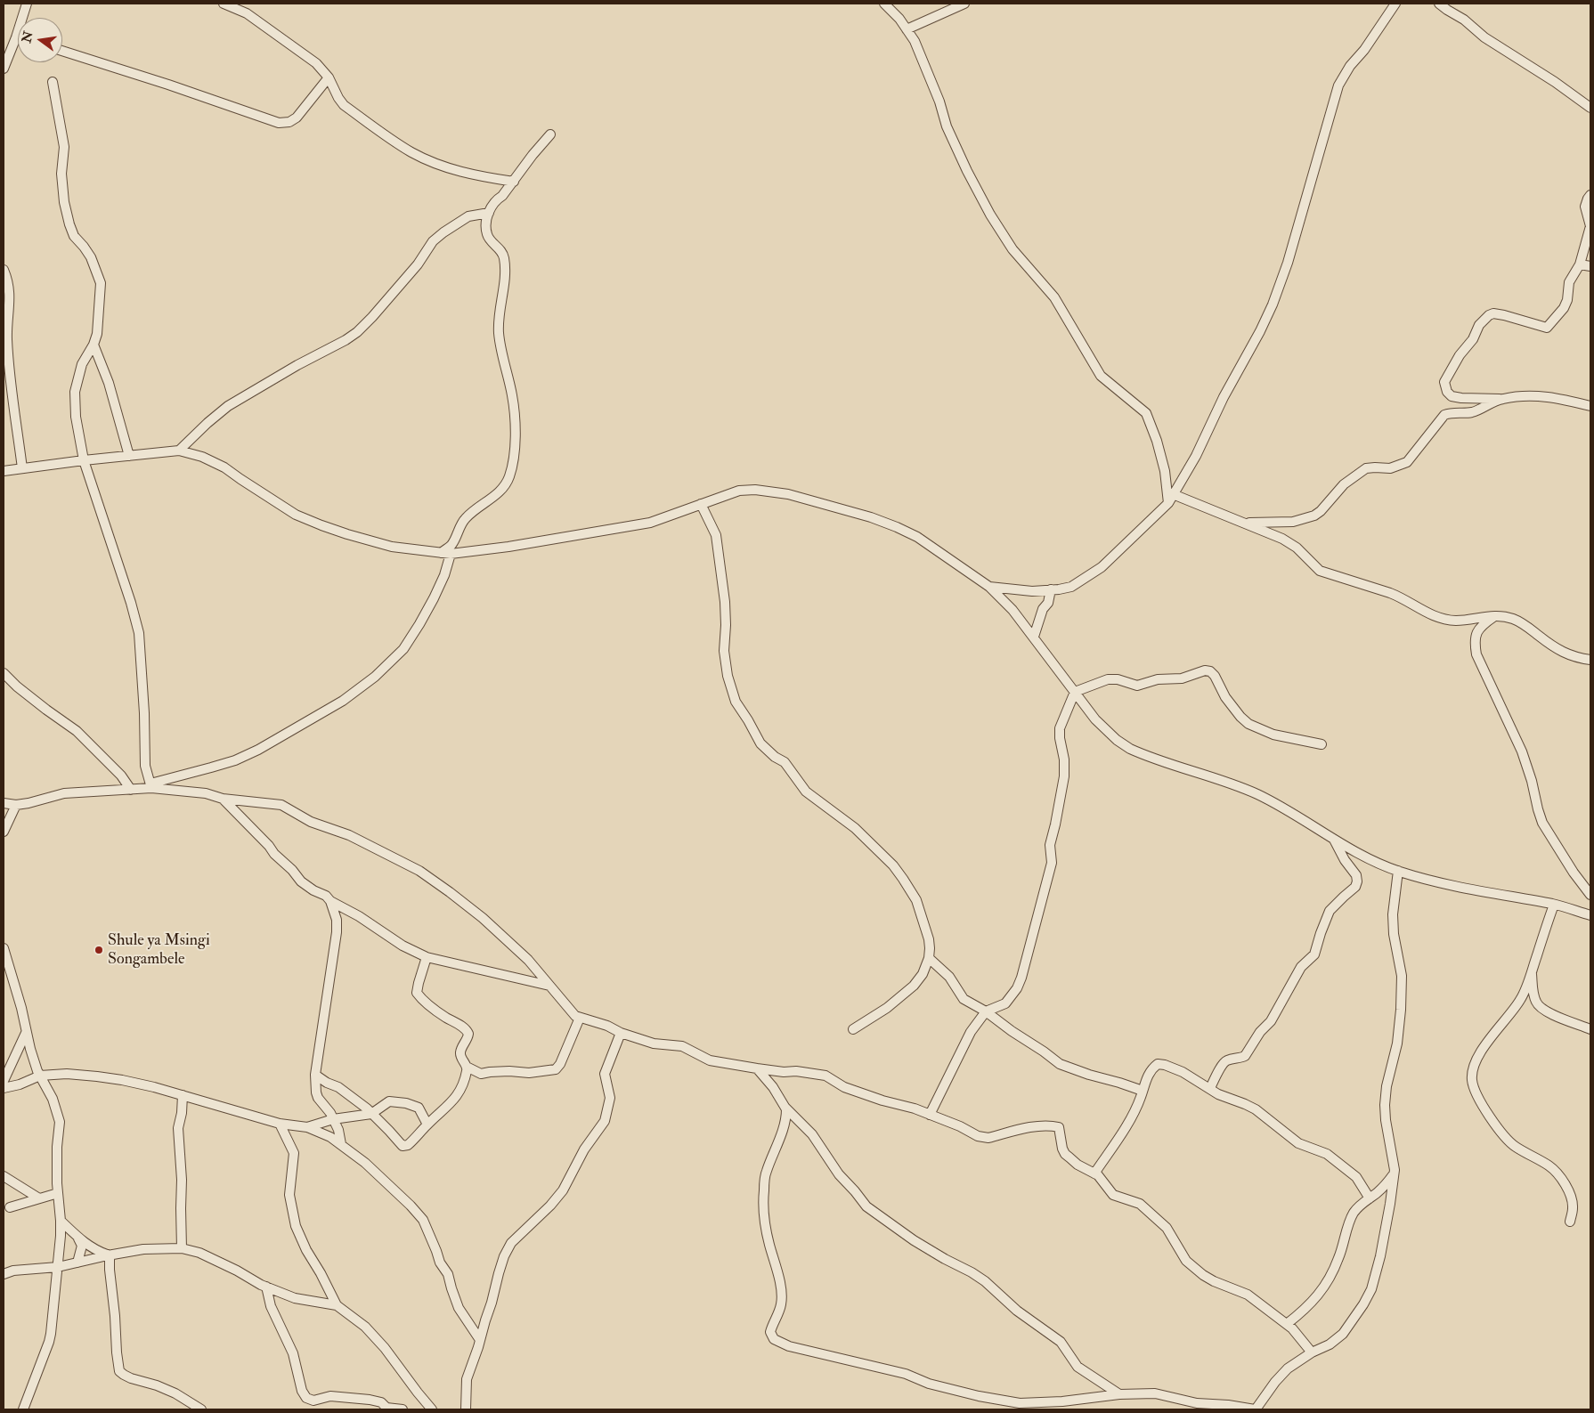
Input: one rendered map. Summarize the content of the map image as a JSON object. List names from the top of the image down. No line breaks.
{"places":["Shule ya Msingi Songambele"],"north":"left"}
